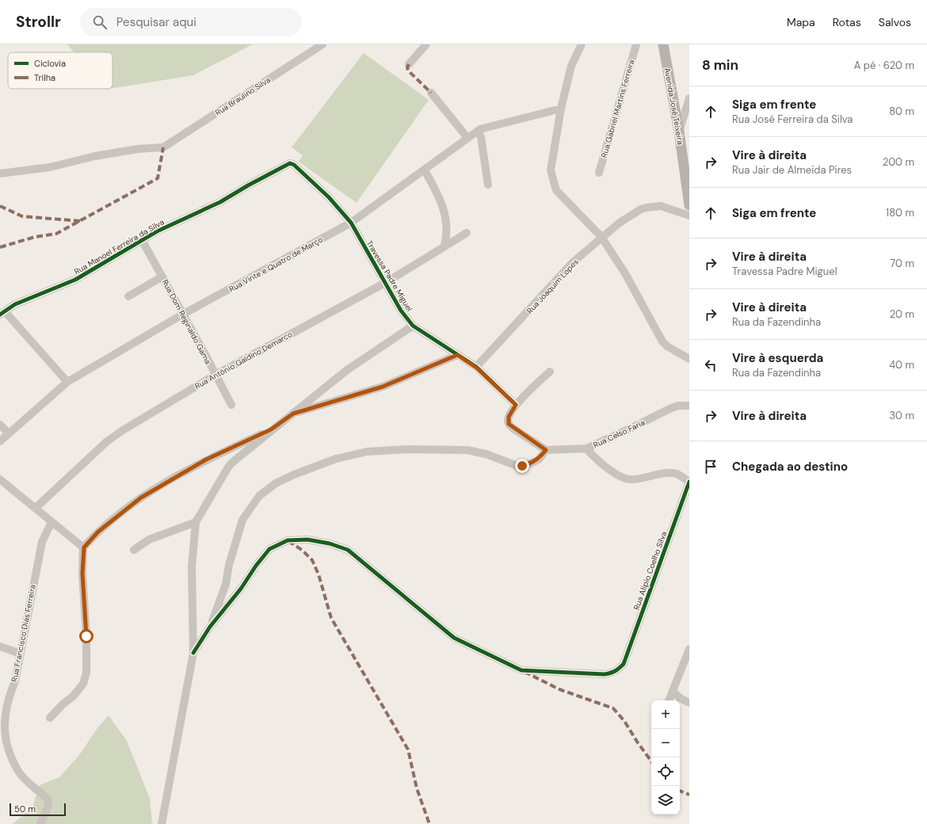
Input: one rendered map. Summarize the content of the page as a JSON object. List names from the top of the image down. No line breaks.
{"streets":{"main road":["Avenida José Teixeira"],"street":["Rua Braulino Silva","Rua Gabriel Martins Ferreira","Rua Manoel Ferreira da Silva","Rua Vinte e Quatro de Março","Travessa Padre Miguel","Rua Joaquim Lopes","Rua Dom Reginaldo Gama","Rua Antônio Galdino Demarco","Rua Celso Faria","Rua Alipio Coelho Silva","Rua Francisco Dias Ferreira"]},"crossings":[["Rua Manoel Ferreira da Silva","Rua Vinte e Quatro de Março"],["Rua Manoel Ferreira da Silva","Travessa Padre Miguel"],["Rua Manoel Ferreira da Silva","Rua Dom Reginaldo Gama"],["Rua Vinte e Quatro de Março","Travessa Padre Miguel"],["Rua Vinte e Quatro de Março","Rua Dom Reginaldo Gama"],["Travessa Padre Miguel","Rua Joaquim Lopes"],["Travessa Padre Miguel","Rua Antônio Galdino Demarco"],["Rua Dom Reginaldo Gama","Rua Antônio Galdino Demarco"]],"legend":["Ciclovia","Trilha"],"scale_bar":"50 m","page":{"header":"Strollr","search":"Pesquisar aqui","nav":["Mapa","Rotas","Salvos"],"heading":["8 min","A pé · 620 m"],"list":[["Siga em frente","Rua José Ferreira da Silva","80 m"],["Vire à direita","Rua Jair de Almeida Pires","200 m"],["Siga em frente","180 m"],["Vire à direita","Travessa Padre Miguel","70 m"],["Vire à direita","Rua da Fazendinha","20 m"],["Vire à esquerda","Rua da Fazendinha","40 m"],["Vire à direita","30 m"],"Chegada ao destino"],"map_buttons":["+","−"],"scale":"50 m"}}
